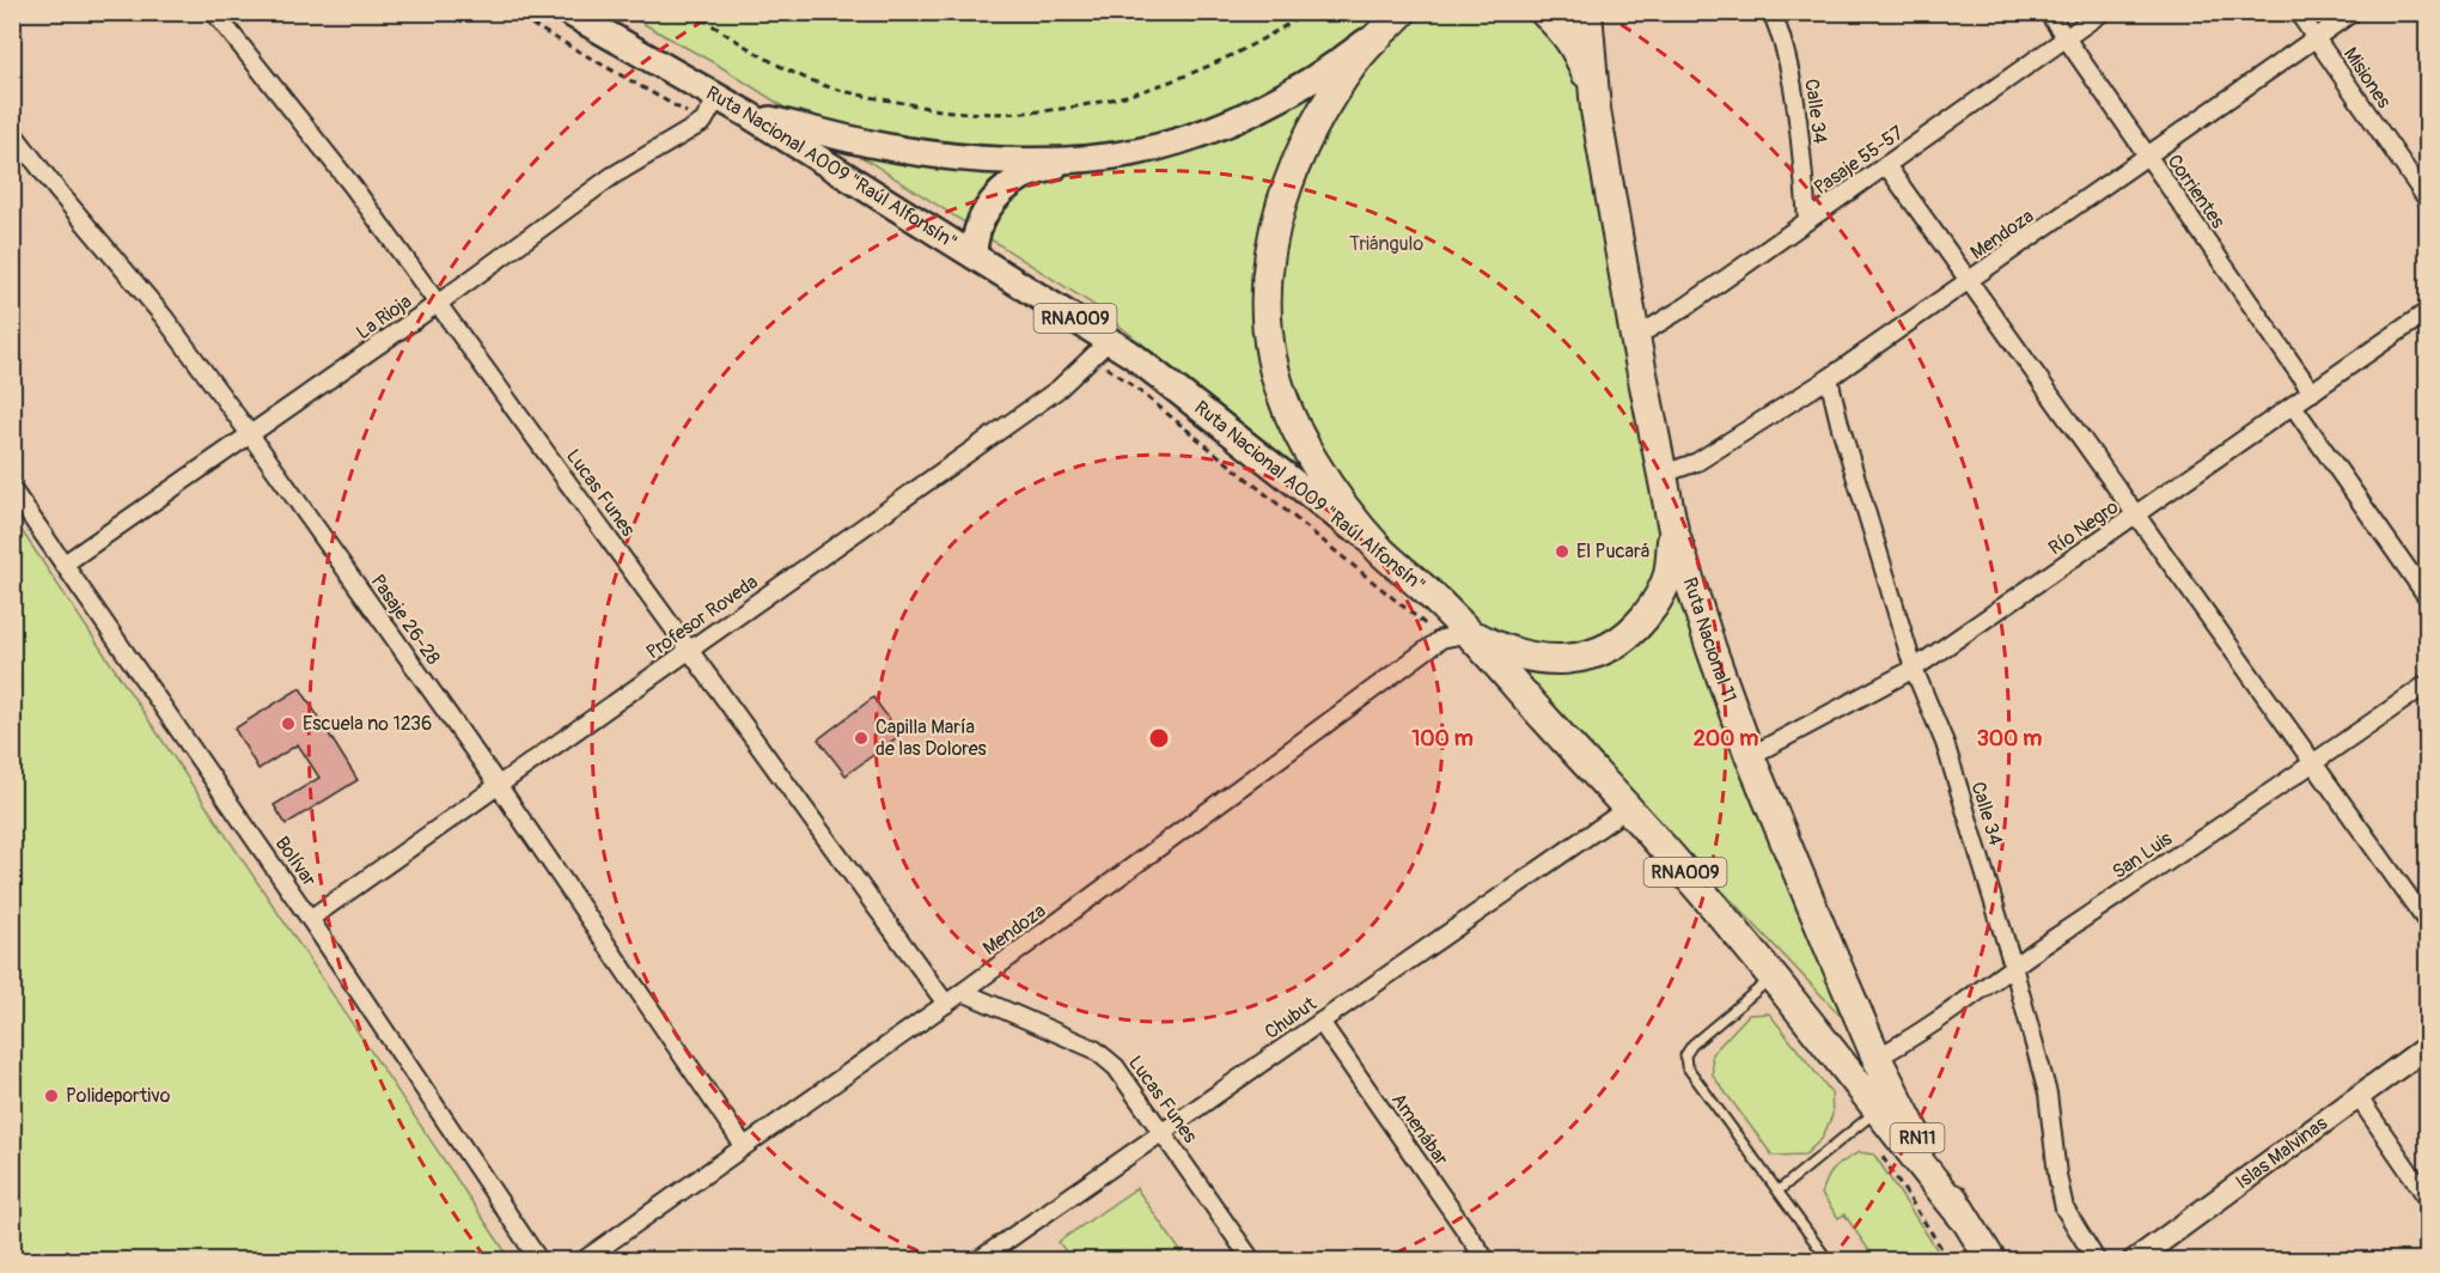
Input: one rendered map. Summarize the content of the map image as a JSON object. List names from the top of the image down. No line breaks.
{"streets":{"highway":["Ruta Nacional A009 \"Raúl Alfonsín\"","RNA009","Ruta Nacional 11","RN11"],"street":["Misiones","Calle 34","Pasaje 55-57","Corrientes","Mendoza","La Rioja","Lucas Funes","Río Negro","Profesor Roveda","Pasaje 26-28","San Luis","Bolívar","Chubut","Amenábar","Islas Malvinas"]},"crossings":[["Misiones","Mendoza"],["Calle 34","Pasaje 55-57"],["Calle 34","Mendoza"],["Calle 34","Río Negro"],["Calle 34","San Luis"],["Pasaje 55-57","Corrientes"],["Pasaje 55-57","Ruta Nacional 11"],["Ruta Nacional A009 \"Raúl Alfonsín\"","Mendoza"],["Ruta Nacional A009 \"Raúl Alfonsín\"","La Rioja"],["Ruta Nacional A009 \"Raúl Alfonsín\"","RNA009"],["Ruta Nacional A009 \"Raúl Alfonsín\"","Profesor Roveda"],["Ruta Nacional A009 \"Raúl Alfonsín\"","Ruta Nacional 11"],["Ruta Nacional A009 \"Raúl Alfonsín\"","Chubut"],["Corrientes","Mendoza"],["Corrientes","Río Negro"],["Mendoza","RNA009"],["Mendoza","Lucas Funes"],["Mendoza","Pasaje 26-28"],["Mendoza","Ruta Nacional 11"],["La Rioja","Lucas Funes"],["La Rioja","Pasaje 26-28"],["La Rioja","Bolívar"],["RNA009","Ruta Nacional 11"],["Lucas Funes","Profesor Roveda"],["Lucas Funes","Chubut"],["Río Negro","Ruta Nacional 11"],["Profesor Roveda","Pasaje 26-28"],["Profesor Roveda","Bolívar"],["Ruta Nacional 11","San Luis"],["Chubut","Amenábar"]],"parks":["Triángulo"],"places":["El Pucará","Escuela nº 1236","Capilla María de las Dolores","Polideportivo"],"rings":["100 m","200 m","300 m"]}
